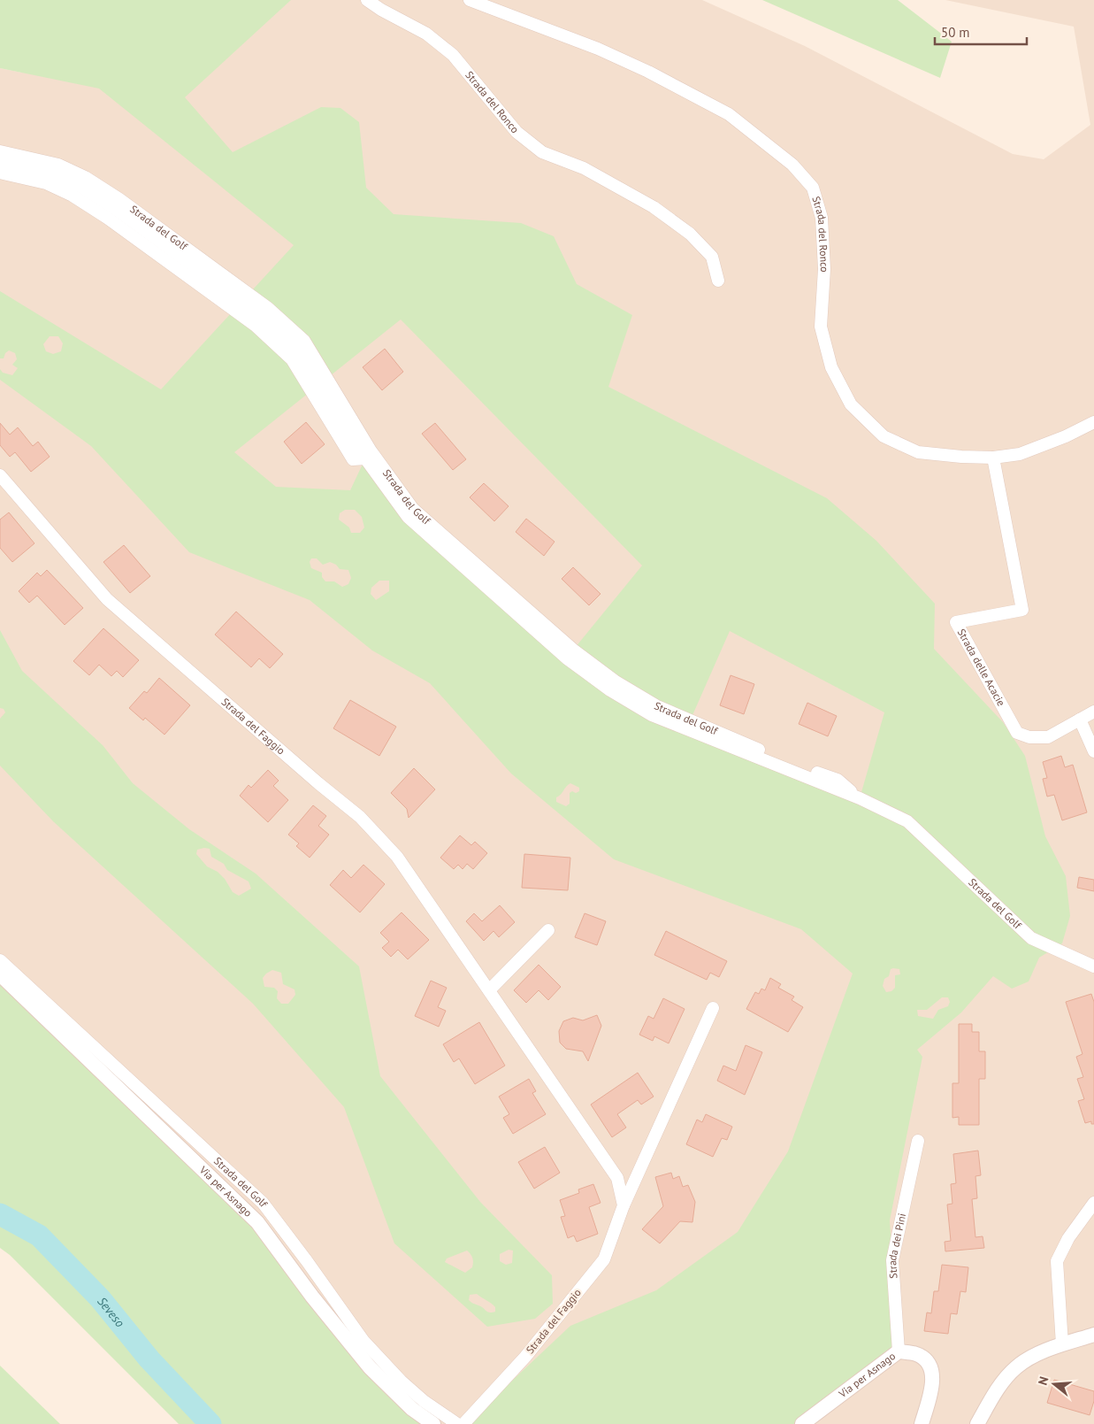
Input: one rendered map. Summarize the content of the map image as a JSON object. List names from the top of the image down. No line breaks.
{"streets":{"street":["Strada del Ronco","Strada del Golf","Strada delle Acacie","Strada del Faggio","Via per Asnago","Strada dei Pini"]},"crossings":[["Strada del Ronco","Strada delle Acacie"],["Via per Asnago","Strada dei Pini"]],"water":["Seveso"],"scale_bar":"50 m","north":"left"}
